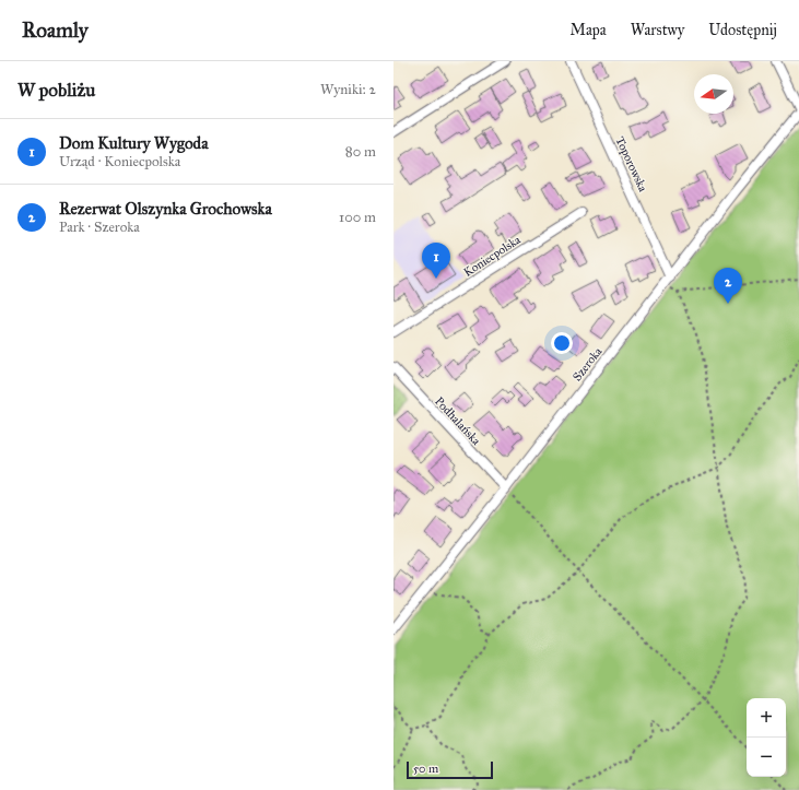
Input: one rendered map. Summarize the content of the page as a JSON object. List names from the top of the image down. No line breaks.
{"streets":{"street":["Toporowska","Koniecpolska","Szeroka","Podhalańska"]},"crossings":[["Toporowska","Szeroka"],["Szeroka","Podhalańska"]],"scale_bar":"50 m","north":"left","page":{"header":"Roamly","nav":["Mapa","Warstwy","Udostępnij"],"heading":["W pobliżu","Wyniki: 2"],"list":[{"mark":"1","name":"Dom Kultury Wygoda","note":"Urząd · Koniecpolska","value":"80 m"},{"mark":"2","name":"Rezerwat Olszynka Grochowska","note":"Park · Szeroka","value":"100 m"}],"pins":["1","2"],"map_buttons":["+","−"],"scale":"50 m"}}
